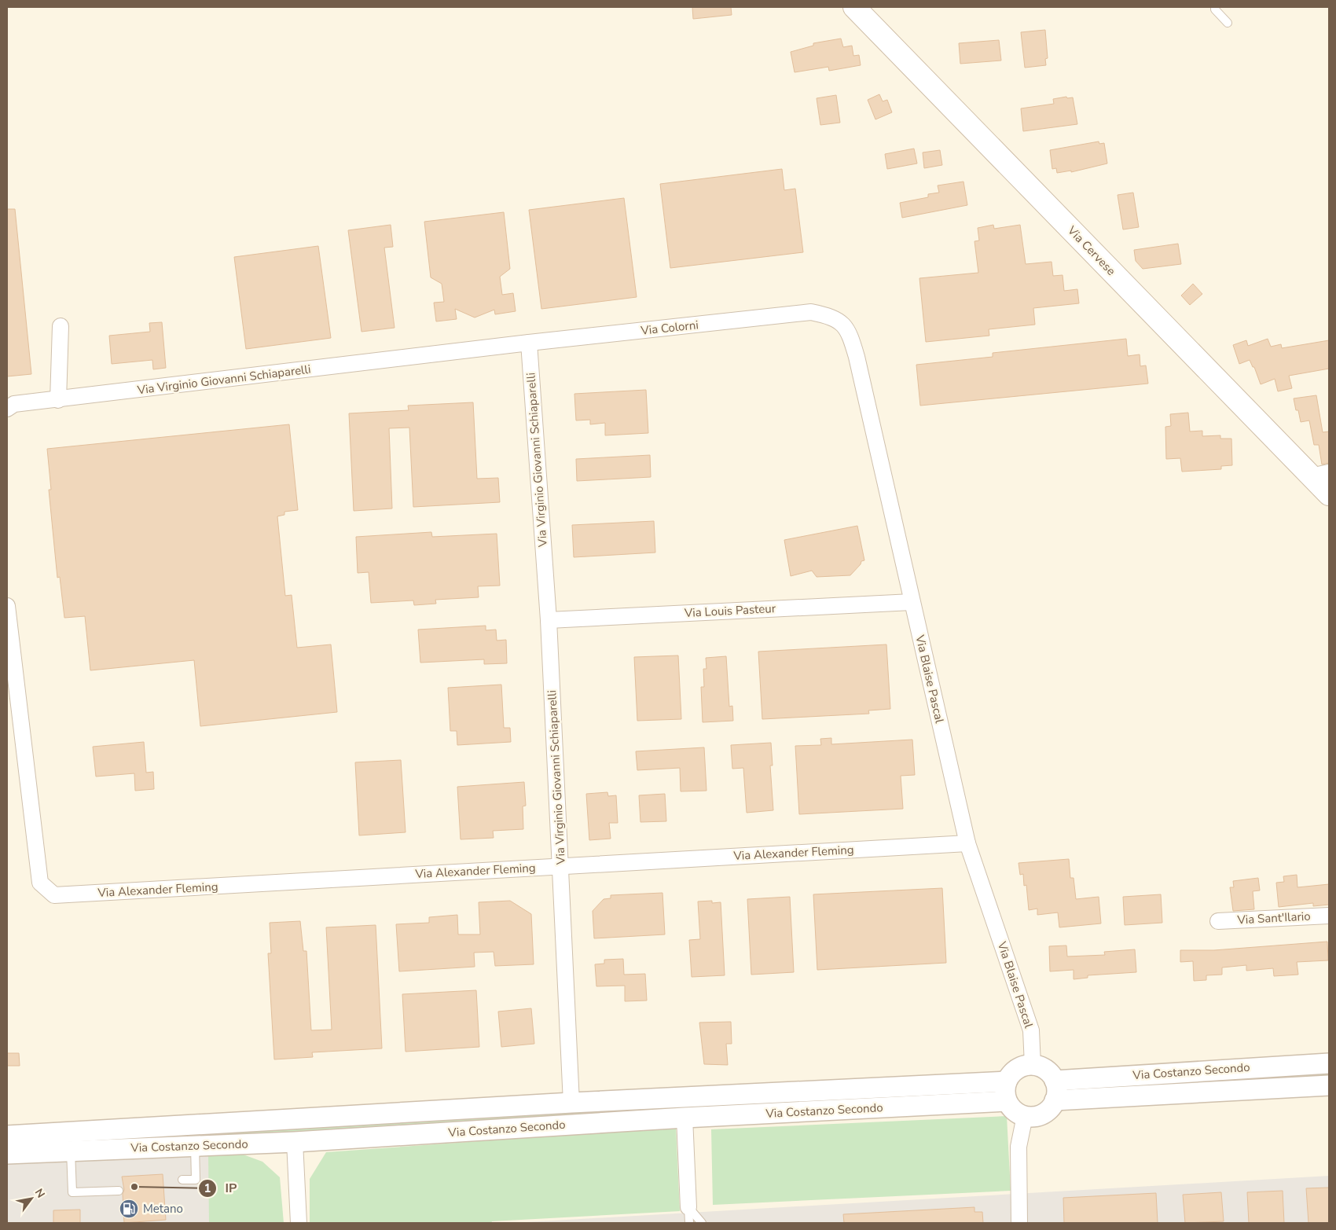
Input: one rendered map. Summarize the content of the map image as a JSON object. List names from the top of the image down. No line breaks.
{"streets":{"main road":["Via Cervese"],"street":["Via Colorni","Via Virginio Giovanni Schiaparelli","Via Louis Pasteur","Via Blaise Pascal","Via Alexander Fleming","Via Sant'Ilario","Via Costanzo Secondo"]},"crossings":[["Via Colorni","Via Virginio Giovanni Schiaparelli"],["Via Colorni","Via Blaise Pascal"],["Via Virginio Giovanni Schiaparelli","Via Louis Pasteur"],["Via Virginio Giovanni Schiaparelli","Via Alexander Fleming"],["Via Virginio Giovanni Schiaparelli","Via Costanzo Secondo"],["Via Louis Pasteur","Via Blaise Pascal"],["Via Blaise Pascal","Via Alexander Fleming"],["Via Blaise Pascal","Via Costanzo Secondo"]],"places":{"other":["IP"],"fuel station":["Metano"]},"north":"top right"}
